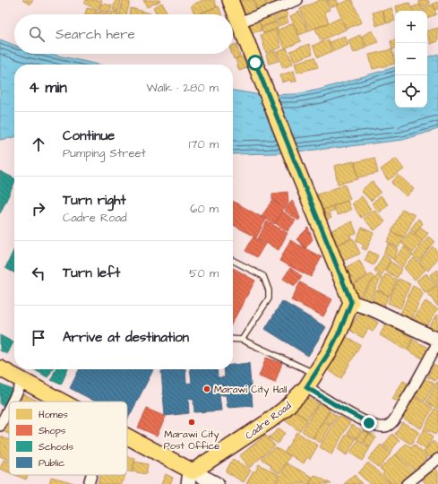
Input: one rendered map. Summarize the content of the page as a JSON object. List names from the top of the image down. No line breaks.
{"streets":{"main road":["Cadre Road"]},"places":["Marawi City Hall","Marawi City Post Office"],"legend":["Homes","Shops","Schools","Public"],"page":{"map_buttons":["+","−"],"search":"Search here","heading":["4 min","Walk · 280 m"],"list":[["Continue","Pumping Street","170 m"],["Turn right","Cadre Road","60 m"],["Turn left","50 m"],"Arrive at destination"]}}
